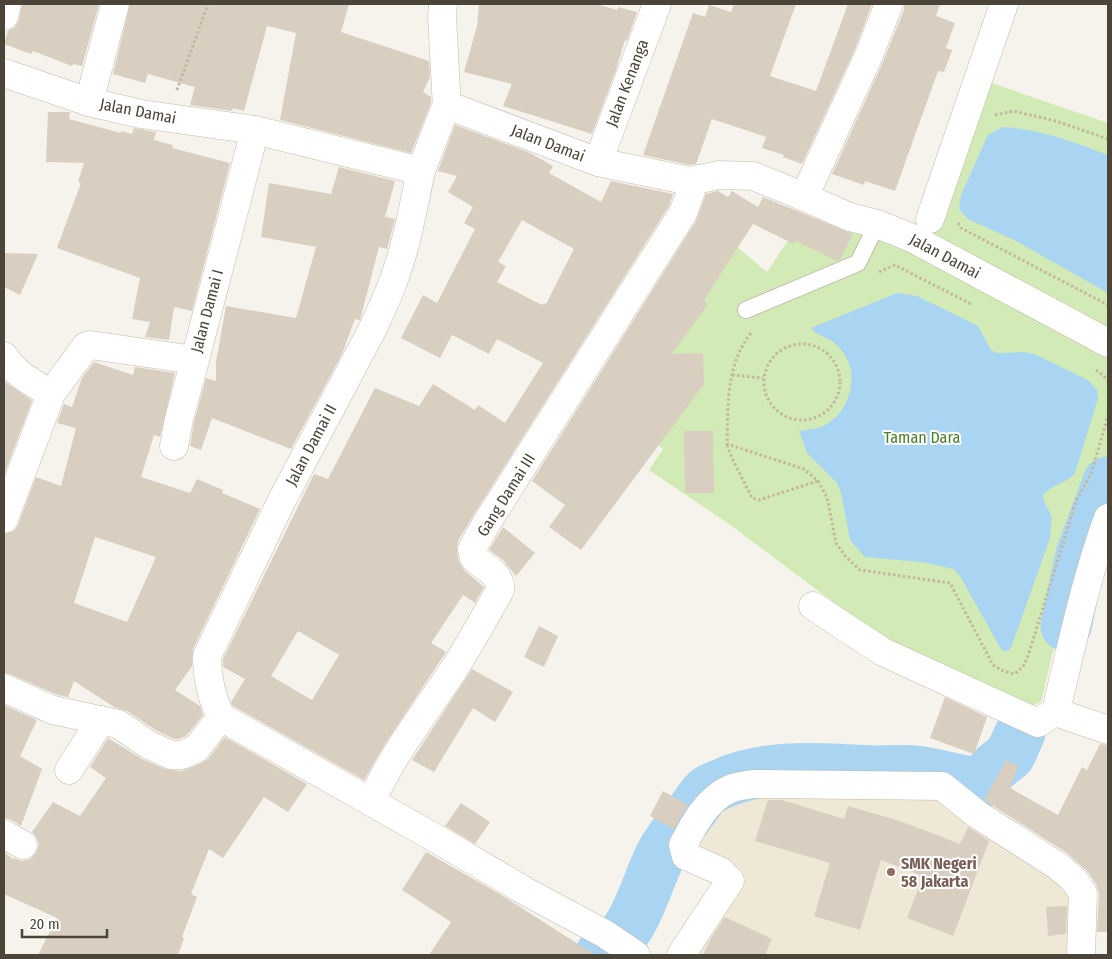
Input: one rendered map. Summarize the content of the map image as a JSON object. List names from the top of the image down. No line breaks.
{"streets":{"street":["Jalan Kenanga","Jalan Damai","Jalan Damai I","Jalan Damai II","Gang Damai III"]},"crossings":[["Jalan Kenanga","Jalan Damai"],["Jalan Damai","Jalan Damai I"],["Jalan Damai","Jalan Damai II"],["Jalan Damai","Gang Damai III"]],"parks":["Taman Dara"],"places":["SMK Negeri 58 Jakarta"],"scale_bar":"20 m"}
